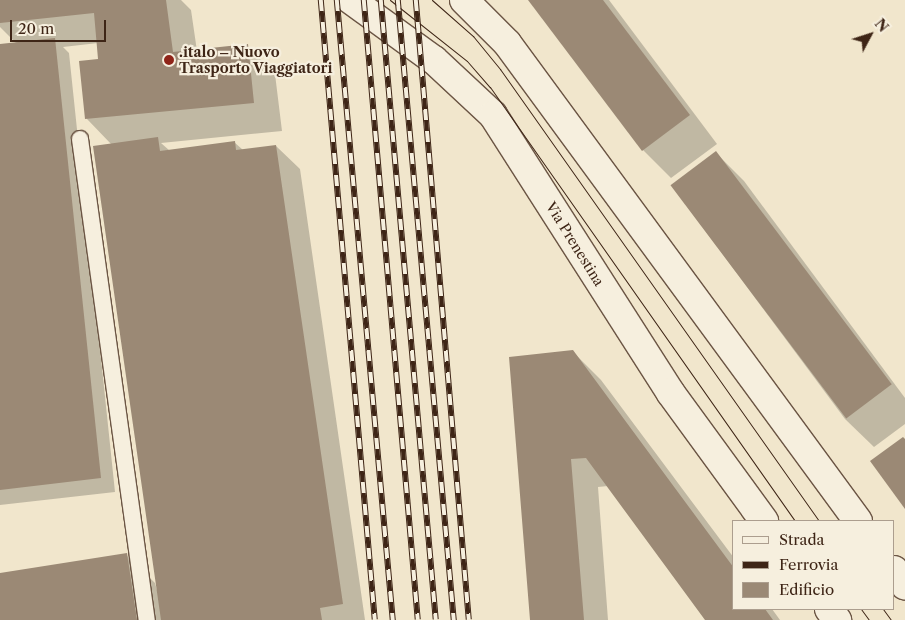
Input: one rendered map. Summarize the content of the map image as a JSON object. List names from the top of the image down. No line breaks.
{"streets":{"main road":["Via Prenestina"]},"places":[".italo – Nuovo Trasporto Viaggiatori"],"legend":["Strada","Ferrovia","Edificio"],"scale_bar":"20 m","north":"top right"}
